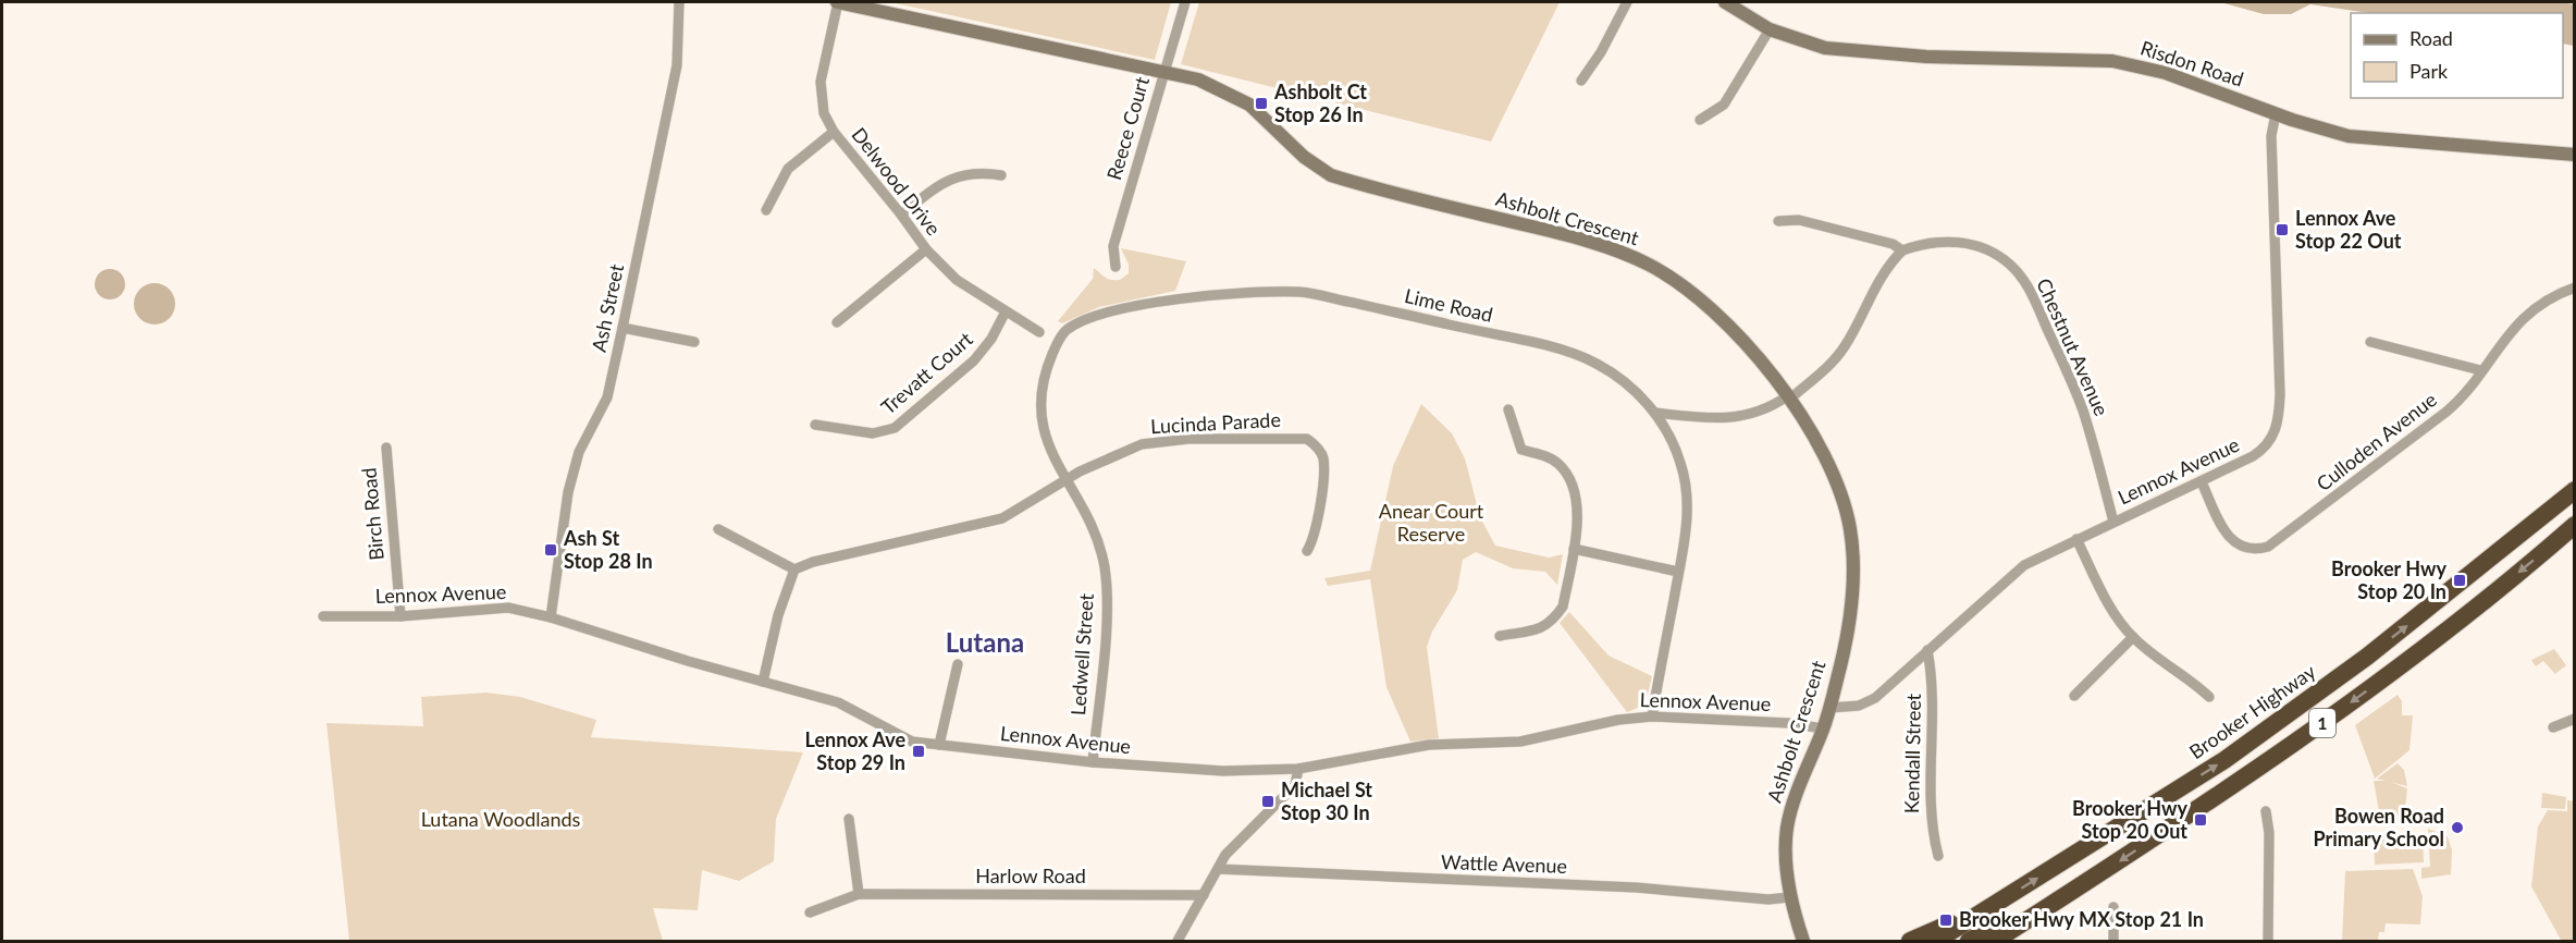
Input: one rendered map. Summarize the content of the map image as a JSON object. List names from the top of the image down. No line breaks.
{"streets":{"highway":["Brooker Highway","1"],"street":["Risdon Road","Reece Court","Delwood Drive","Ashbolt Crescent","Lime Road","Ash Street","Chestnut Avenue","Trevatt Court","Lucinda Parade","Culloden Avenue","Lennox Avenue","Birch Road","Ledwell Street","Kendall Street","Wattle Avenue","Harlow Road"]},"crossings":[["Risdon Road","Lennox Avenue"],["Reece Court","Ashbolt Crescent"],["Delwood Drive","Ashbolt Crescent"],["Delwood Drive","Trevatt Court"],["Ashbolt Crescent","Lennox Avenue"],["Ashbolt Crescent","Wattle Avenue"],["Lime Road","Lucinda Parade"],["Lime Road","Lennox Avenue"],["Lime Road","Ledwell Street"],["Ash Street","Lennox Avenue"],["Chestnut Avenue","Lennox Avenue"],["Lucinda Parade","Ledwell Street"],["Culloden Avenue","Lennox Avenue"],["Lennox Avenue","Birch Road"],["Lennox Avenue","Ledwell Street"],["Lennox Avenue","Kendall Street"]],"districts":["Lutana"],"parks":["Anear Court Reserve","Lutana Woodlands"],"places":{"transit":["Ashbolt Ct Stop 26 In","Lennox Ave Stop 22 Out","Ash St Stop 28 In","Brooker Hwy Stop 20 In","Lennox Ave Stop 29 In","Michael St Stop 30 In","Brooker Hwy Stop 20 Out","Brooker Hwy MX Stop 21 In"],"other":["Bowen Road Primary School"]},"legend":["Road","Park"]}
